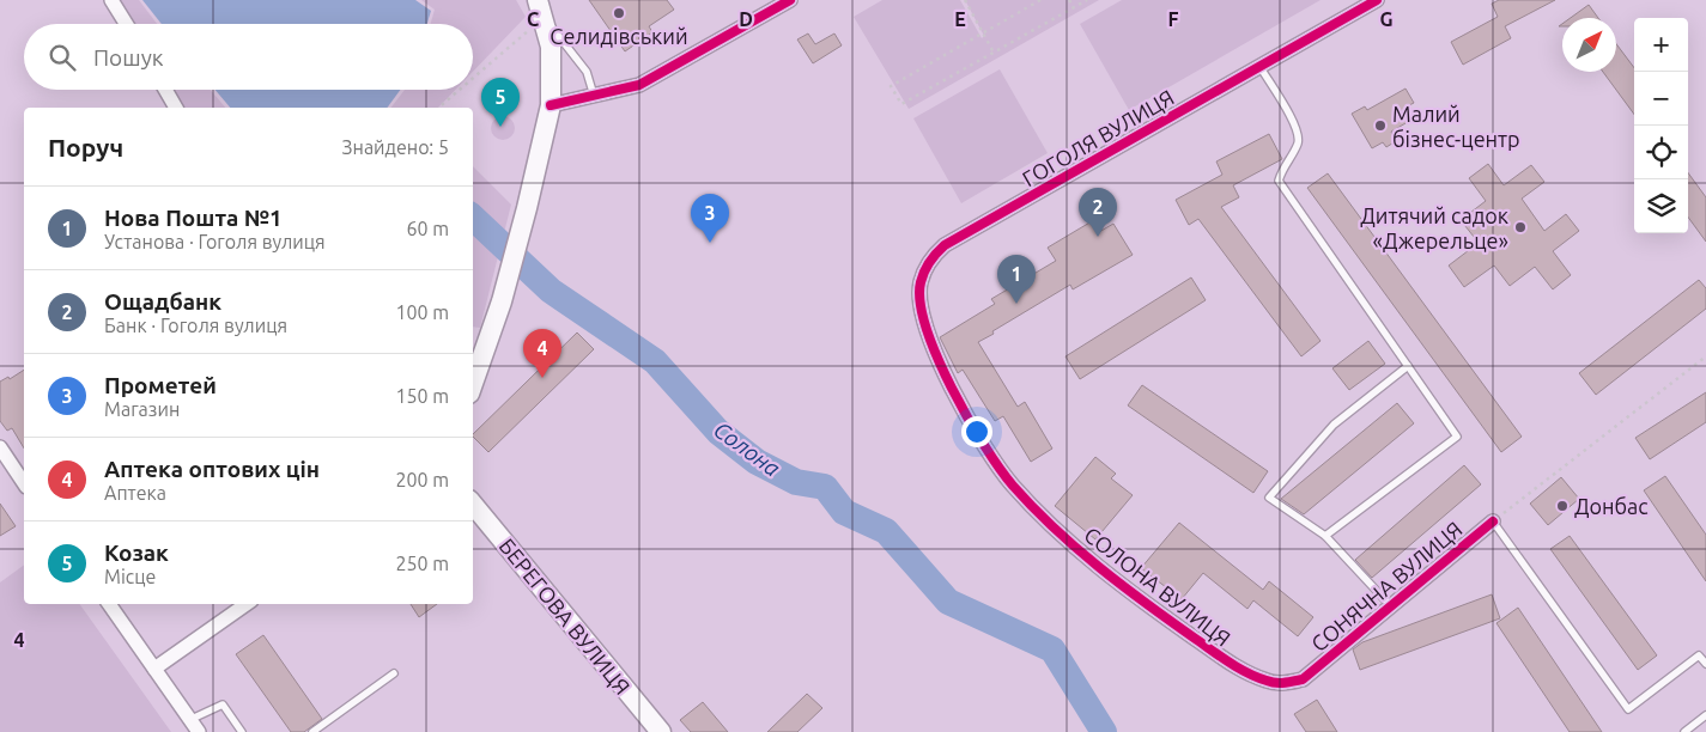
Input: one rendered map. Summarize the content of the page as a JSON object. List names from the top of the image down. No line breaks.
{"streets":{"main road":["БЕРЕГОВА ВУЛИЦЯ"],"street":["ГОГОЛЯ ВУЛИЦЯ","СОЛОНА ВУЛИЦЯ","СОНЯЧНА ВУЛИЦЯ"]},"crossings":[["ГОГОЛЯ ВУЛИЦЯ","СОЛОНА ВУЛИЦЯ"],["СОЛОНА ВУЛИЦЯ","СОНЯЧНА ВУЛИЦЯ"]],"water":["Солона"],"places":["Селидівський","Малий бізнес-центр","Дитячий садок «Джерельце»","Донбас"],"north":"top right","page":{"map_buttons":["+","−"],"search":"Пошук","pins":["5","2","3","1","4"],"heading":["Поруч","Знайдено: 5"],"list":[{"mark":"1","name":"Нова Пошта №1","note":"Установа · Гоголя вулиця","value":"60 m"},{"mark":"2","name":"Ощадбанк","note":"Банк · Гоголя вулиця","value":"100 m"},{"mark":"3","name":"Прометей","note":"Магазин","value":"150 m"},{"mark":"4","name":"Аптека оптових цін","note":"Аптека","value":"200 m"},{"mark":"5","name":"Козак","note":"Місце","value":"250 m"}]},"grid":{"columns":["C","D","E","F","G"],"rows":["4"]}}
